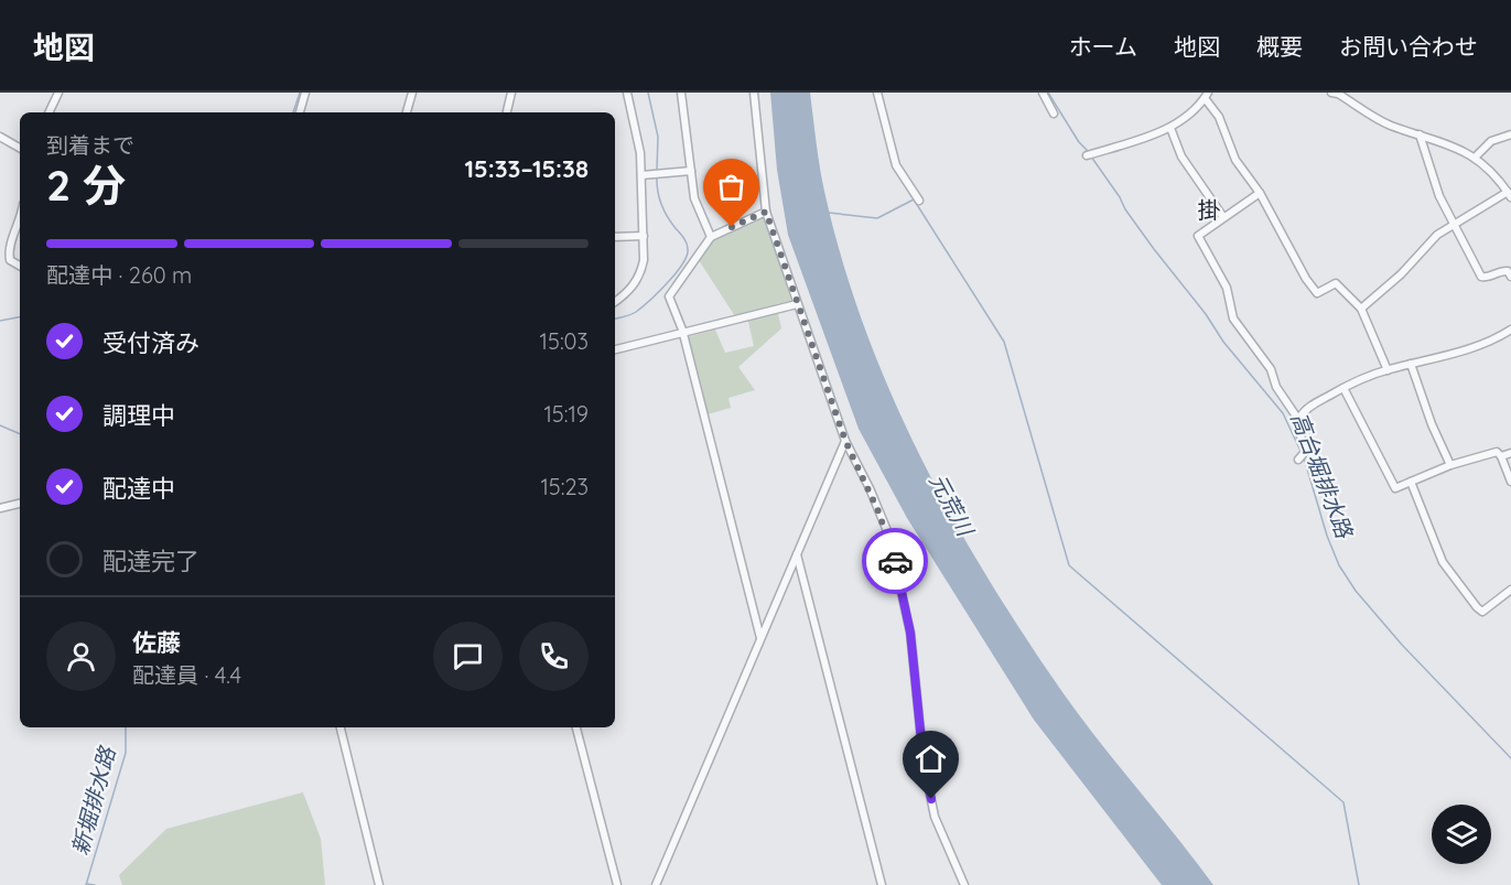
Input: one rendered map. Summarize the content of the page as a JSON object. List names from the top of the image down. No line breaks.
{"districts":["掛"],"water":["高台堀排水路","元荒川","新堀排水路"],"page":{"header":"地図","nav":["ホーム","地図","概要","お問い合わせ"],"heading":["2 分","到着まで","15:33–15:38"],"panel":["佐藤","配達員 · 4.4"],"bar":"配達中 · 260 m","list":[["受付済み","15:03"],["調理中","15:19"],["配達中","15:23"],"配達完了"]}}
